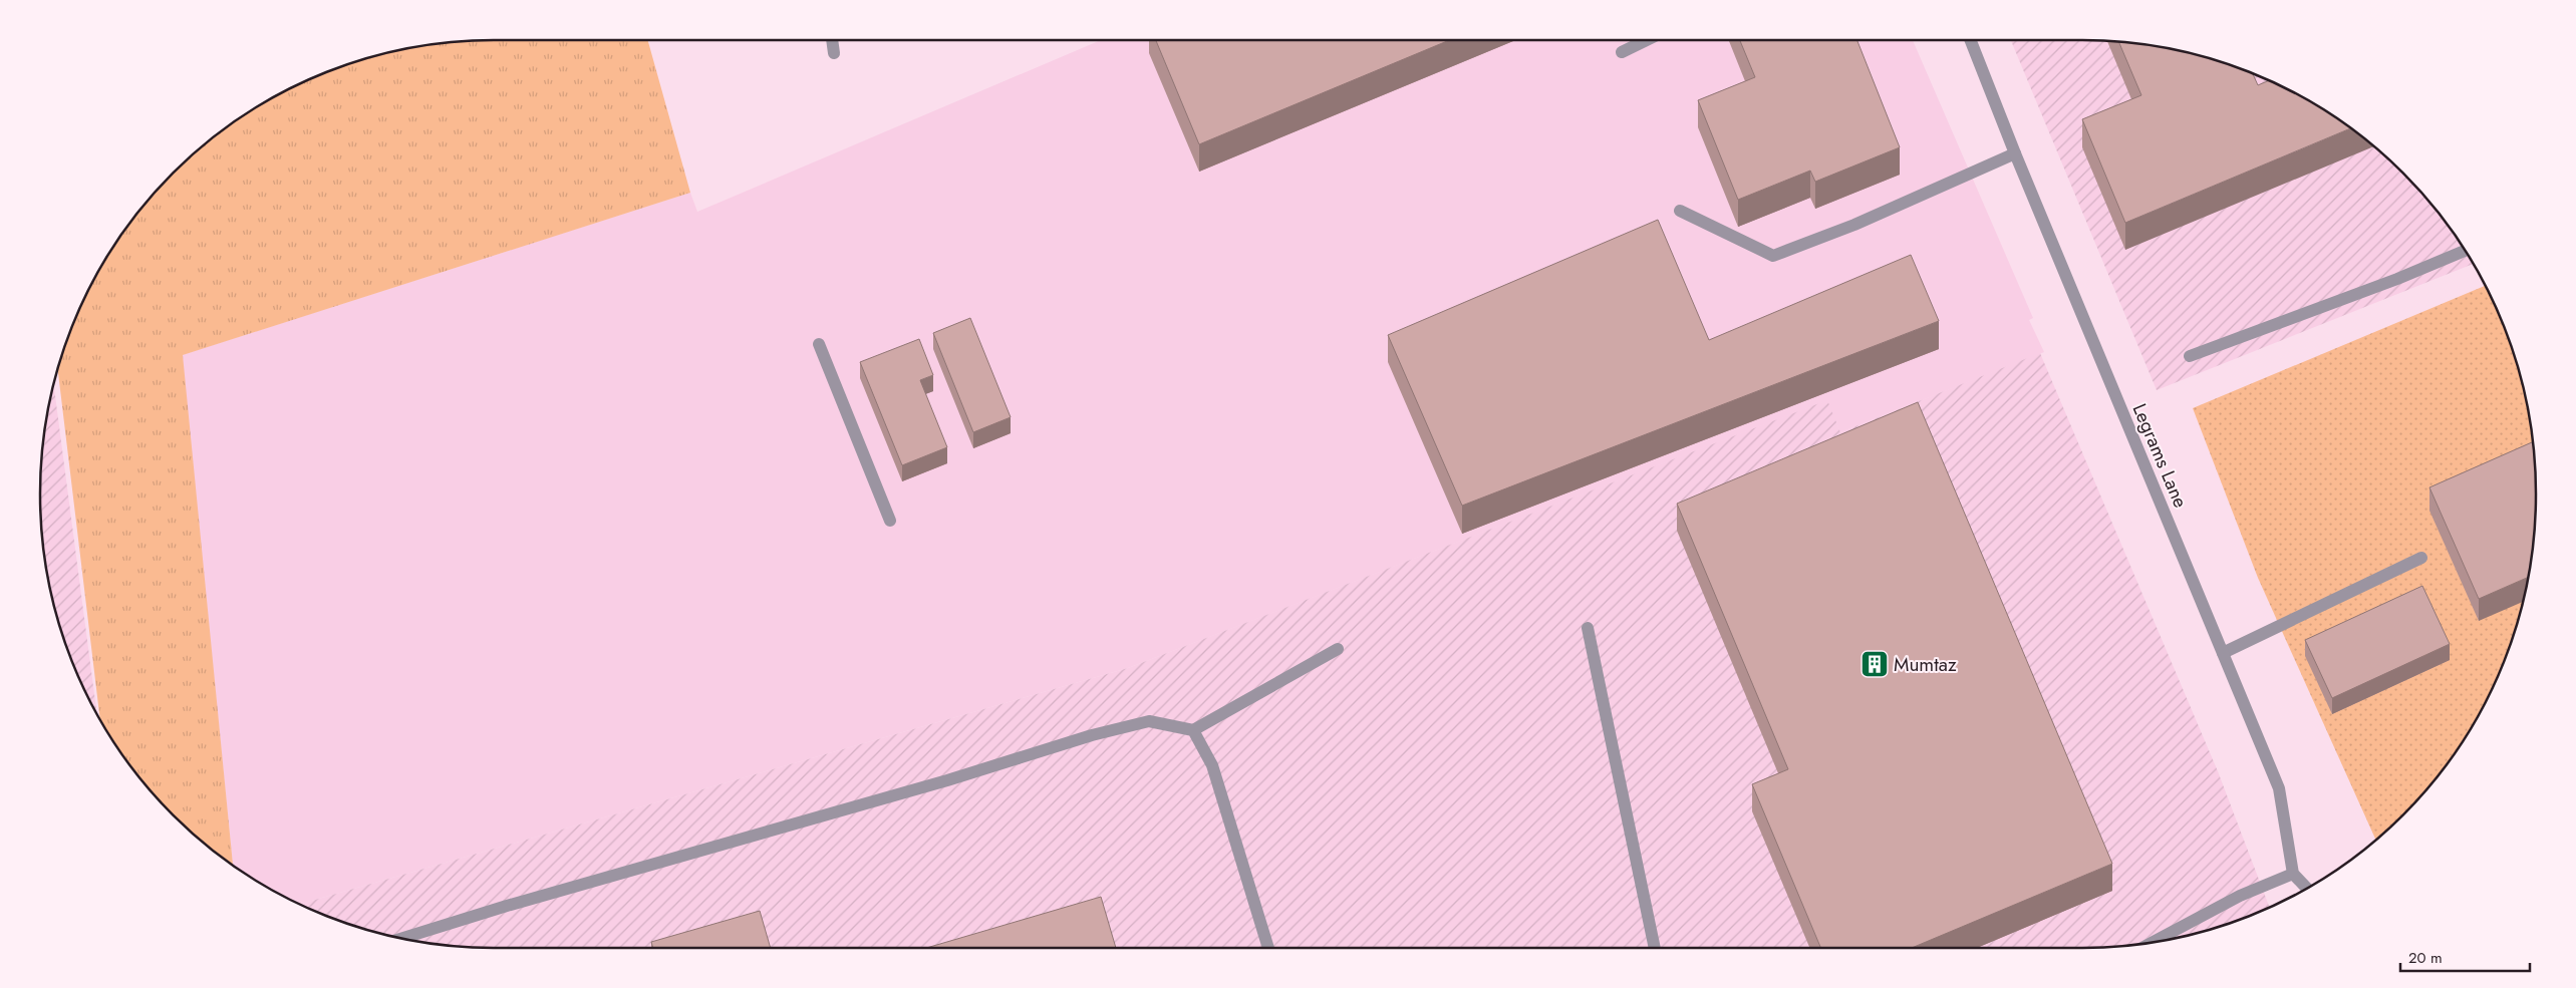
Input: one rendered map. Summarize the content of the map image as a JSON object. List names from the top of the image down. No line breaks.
{"streets":{"street":["Legrams Lane"]},"places":{"building":["Mumtaz"]},"scale_bar":"20 m"}
